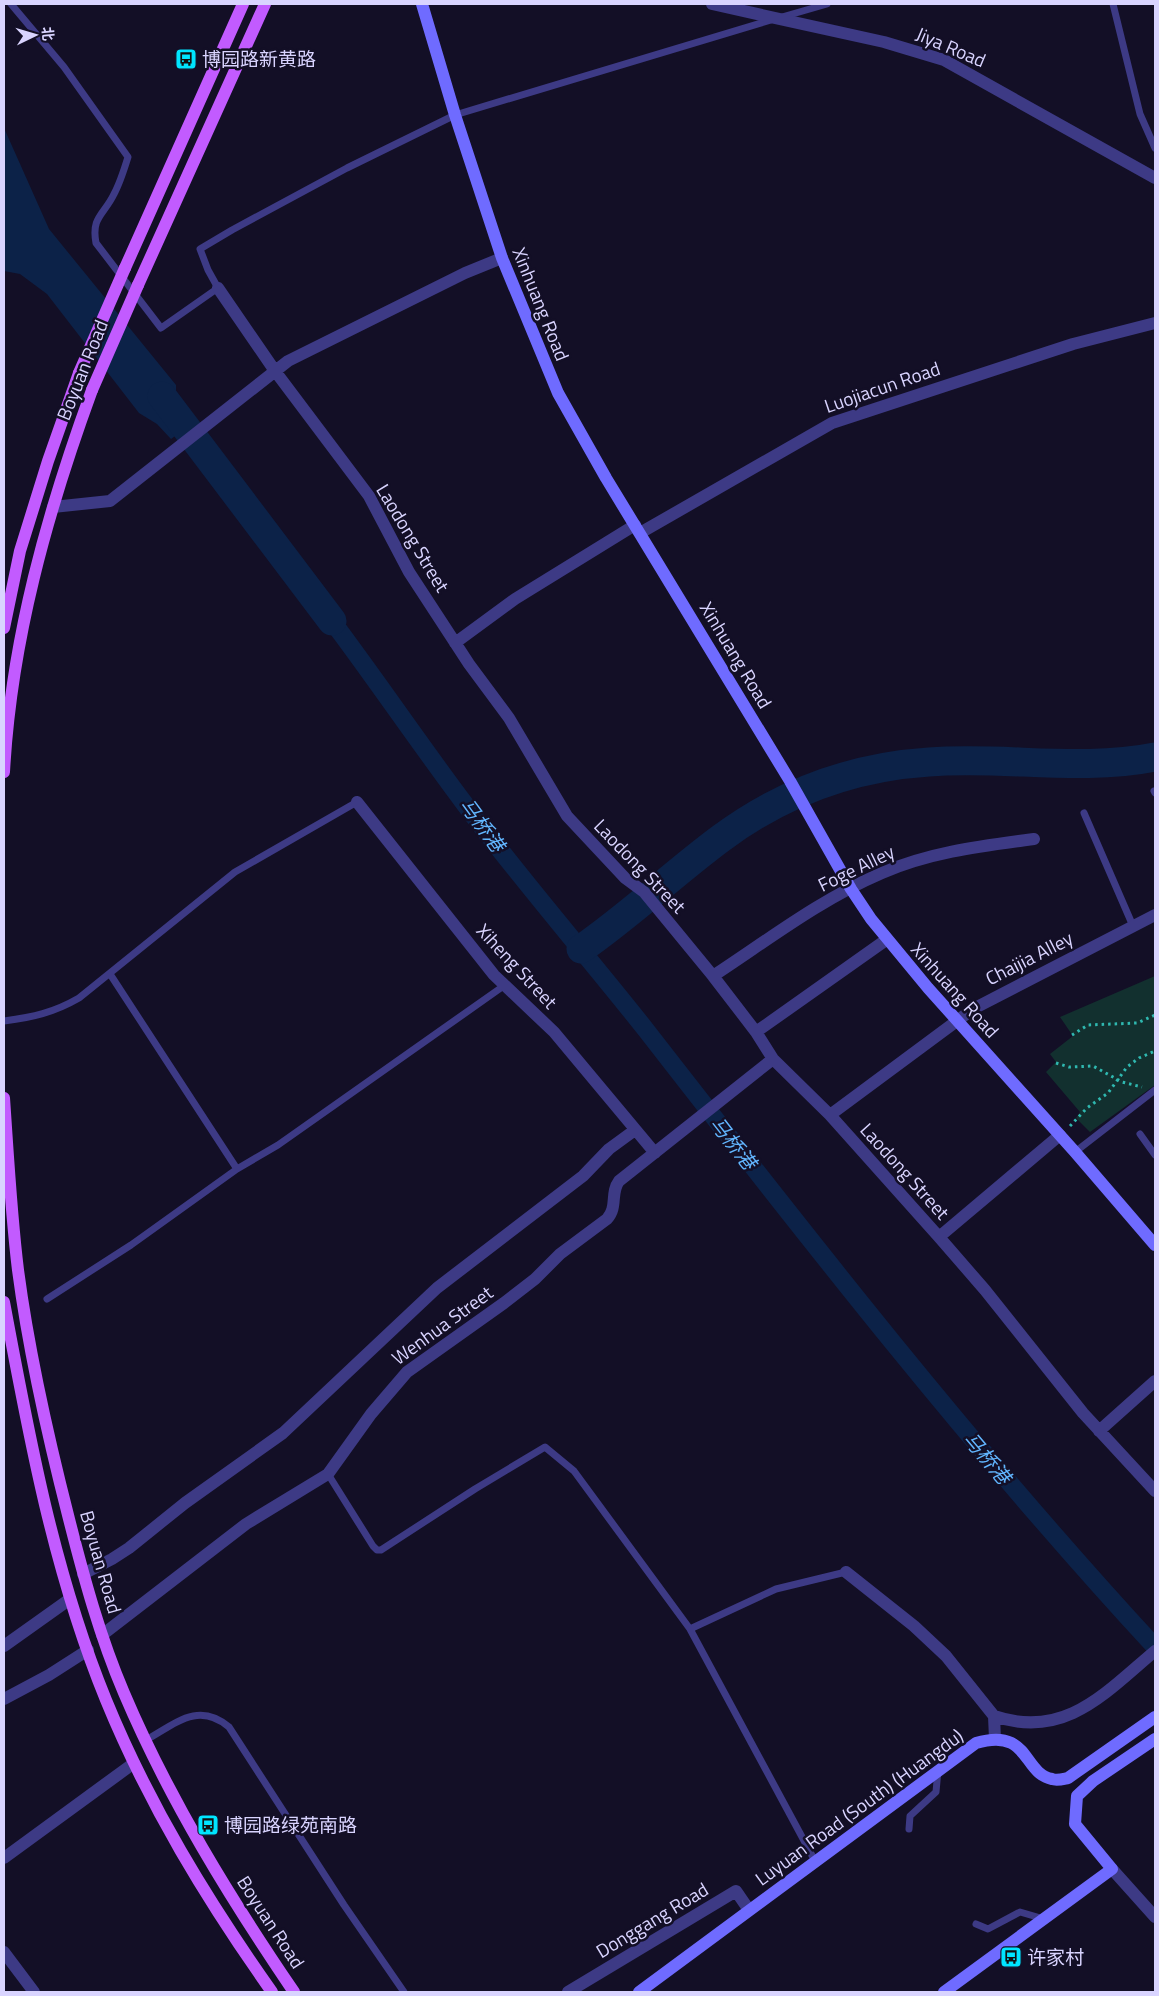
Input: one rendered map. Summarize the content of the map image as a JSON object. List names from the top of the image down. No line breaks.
{"streets":{"main road":["Boyuan Road"],"street":["Jiya Road","Xinhuang Road","Luojiacun Road","Laodong Street","Foge Alley","Chaijia Alley","Xiheng Street","Wenhua Street","Luyuan Road (South) (Huangdu)","Donggang Road"]},"crossings":[["Xinhuang Road","Luojiacun Road"],["Xinhuang Road","Foge Alley"],["Xinhuang Road","Chaijia Alley"],["Boyuan Road","Wenhua Street"],["Luojiacun Road","Laodong Street"],["Laodong Street","Foge Alley"],["Laodong Street","Chaijia Alley"],["Laodong Street","Wenhua Street"],["Xiheng Street","Wenhua Street"],["Luyuan Road (South) (Huangdu)","Donggang Road"]],"water":["马桥港"],"places":{"bus stop":["博园路新黄路","博园路绿苑南路","许家村"]},"north":"right"}
